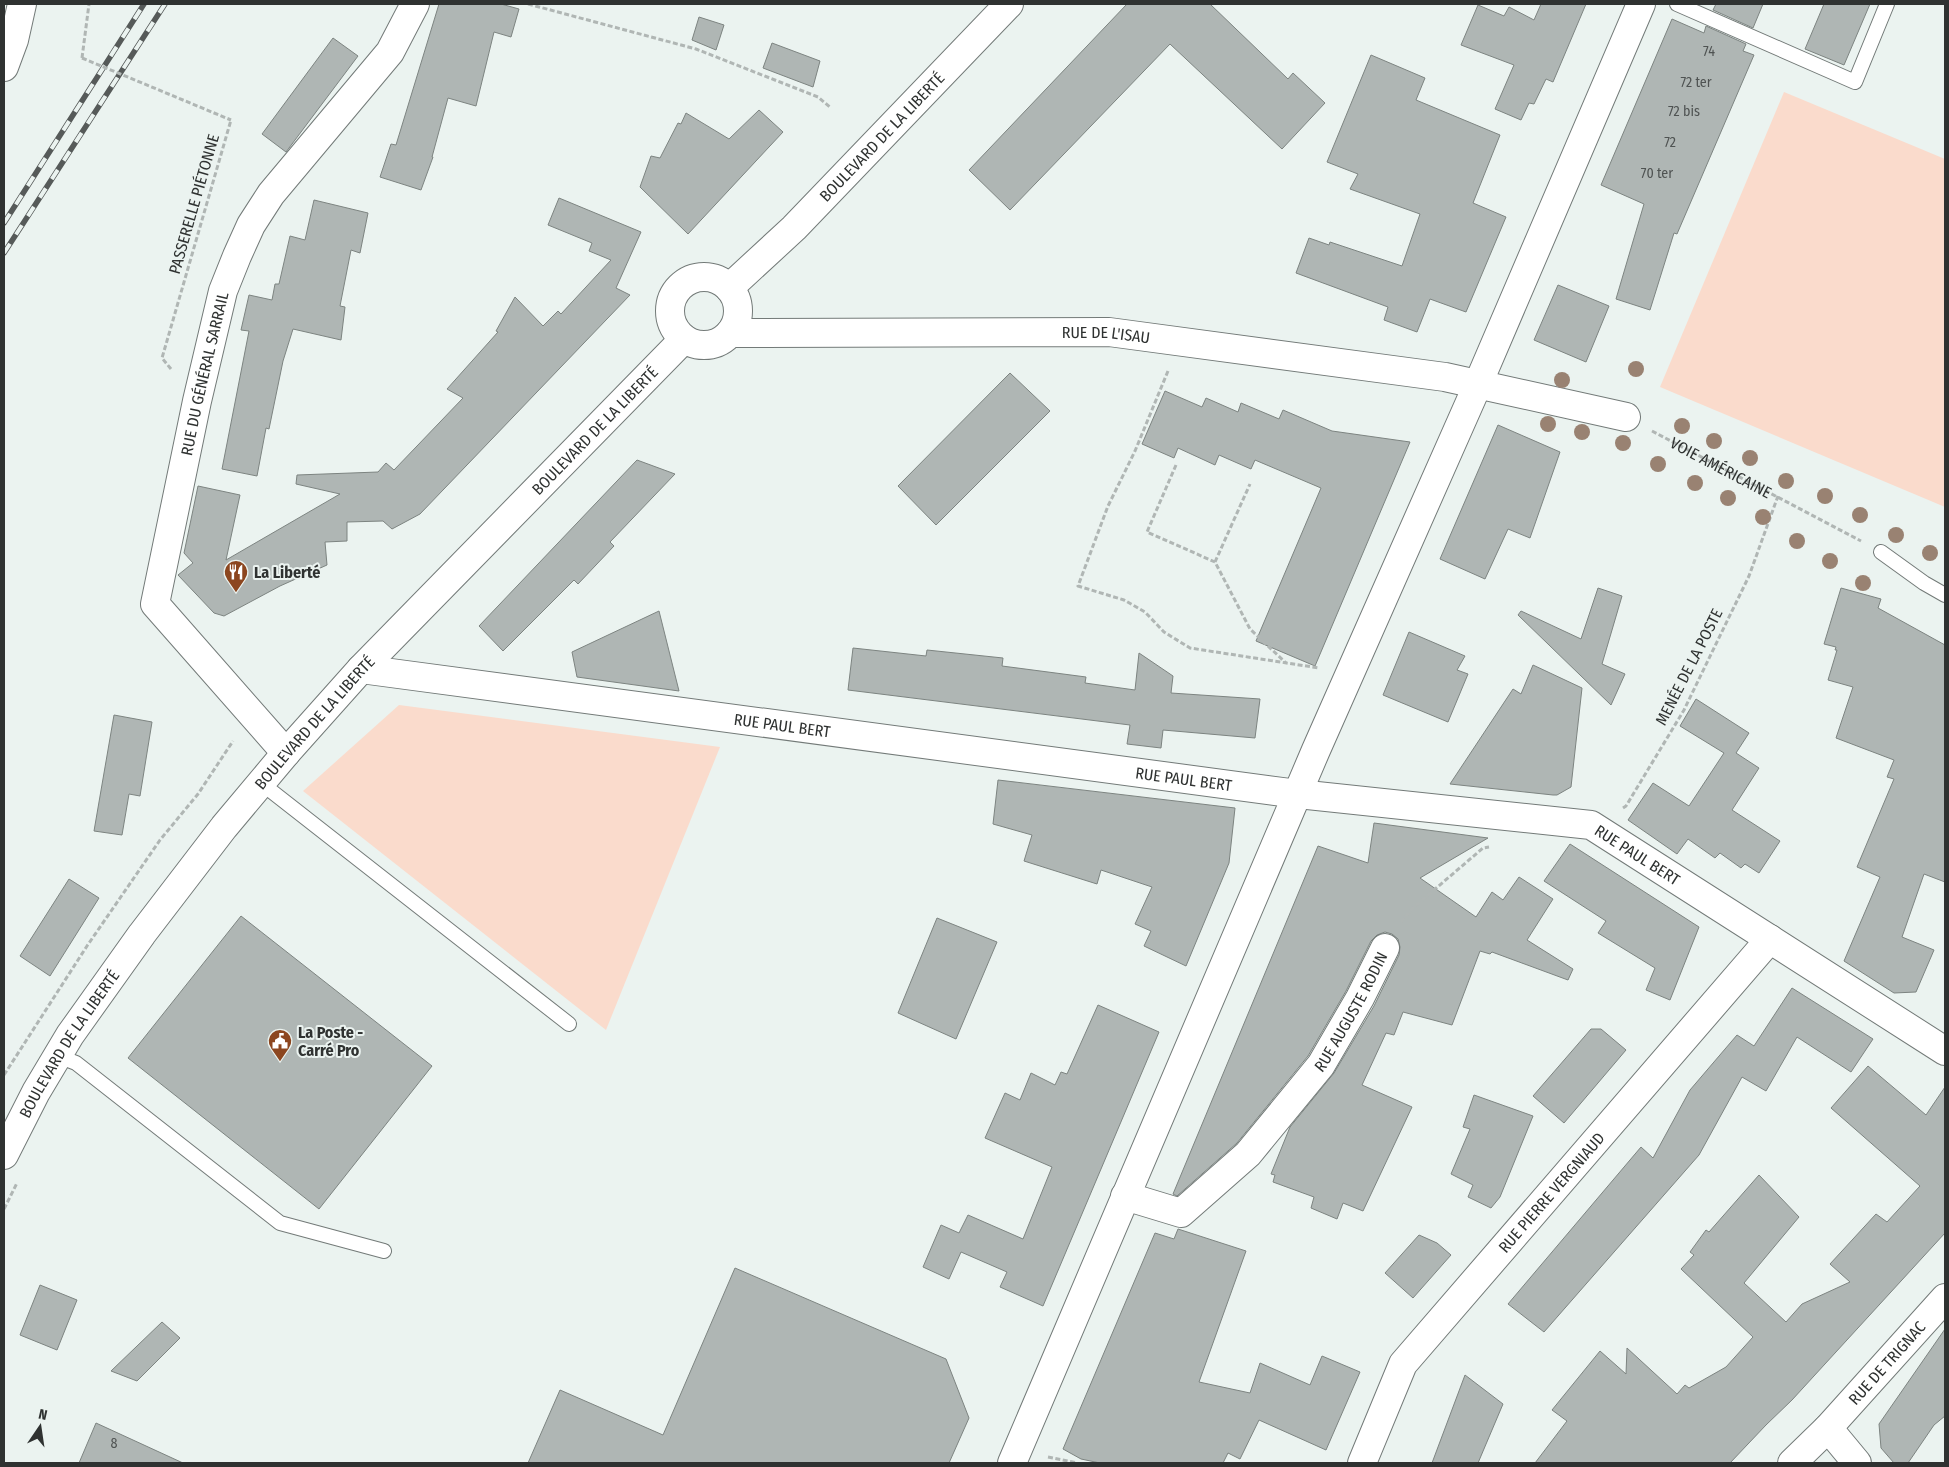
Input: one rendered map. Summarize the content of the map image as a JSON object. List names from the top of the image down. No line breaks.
{"streets":{"street":["BOULEVARD DE LA LIBERTÉ","RUE DE L'ISAU","RUE DU GÉNÉRAL SARRAIL","RUE PAUL BERT","RUE AUGUSTE RODIN","RUE PIERRE VERGNIAUD","RUE DE TRIGNAC"],"path":["PASSERELLE PIÉTONNE","VOIE AMÉRICAINE","MENÉE DE LA POSTE"]},"crossings":[["BOULEVARD DE LA LIBERTÉ","RUE DE L'ISAU"],["BOULEVARD DE LA LIBERTÉ","RUE DU GÉNÉRAL SARRAIL"],["BOULEVARD DE LA LIBERTÉ","RUE PAUL BERT"],["VOIE AMÉRICAINE","MENÉE DE LA POSTE"],["MENÉE DE LA POSTE","RUE PAUL BERT"],["RUE PAUL BERT","RUE PIERRE VERGNIAUD"]],"places":{"restaurant":["La Liberté"],"public building":["La Poste - Carré Pro"]},"house_numbers":["74","72 ter","72 bis","72","70 ter","8"],"north":"top"}
